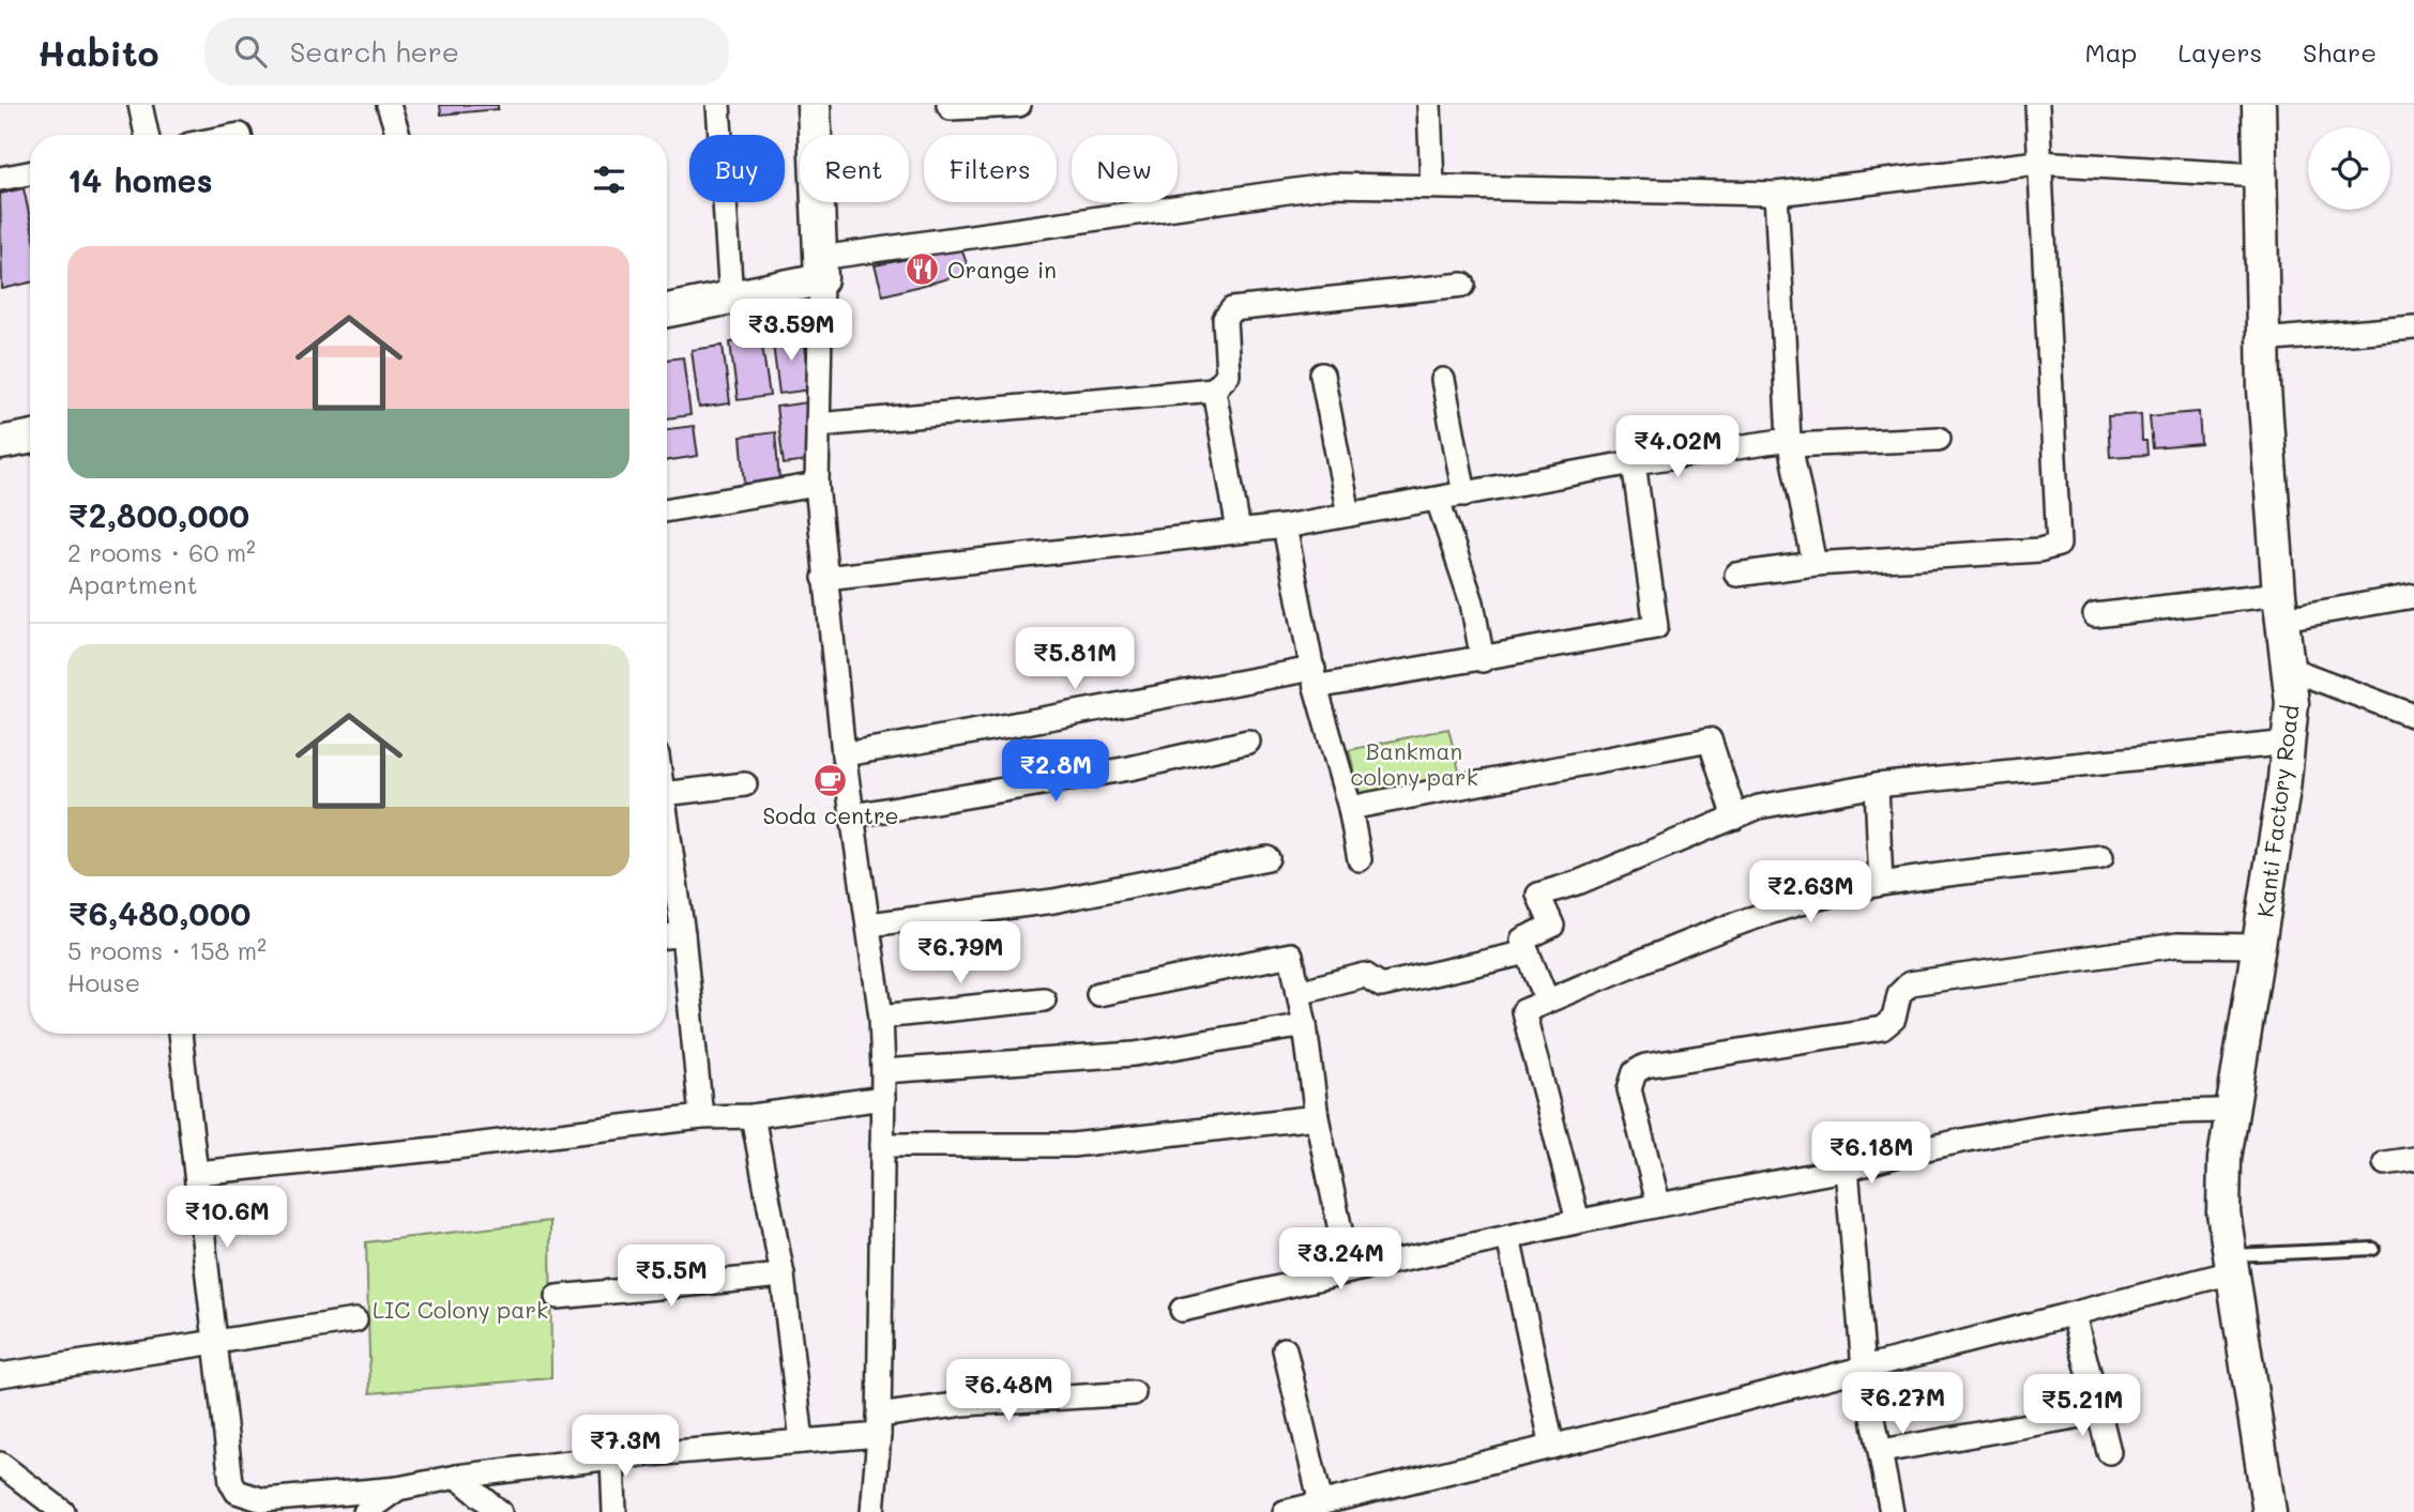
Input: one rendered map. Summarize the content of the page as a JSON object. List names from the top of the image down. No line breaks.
{"streets":{"street":["Kanti Factory Road"]},"parks":["Bankman colony park","LIC Colony park"],"places":{"restaurant":["Orange in"],"cafe":["Soda centre"]},"page":{"header":"Habito","search":"Search here","nav":["Map","Layers","Share"],"chip":["Buy","Rent","Filters","New"],"heading":"14 homes","list":[{"name":"₹2,800,000","note":"2 rooms · 60 m² · Apartment"},{"name":"₹6,480,000","note":"5 rooms · 158 m² · House"}],"price":["₹3.59M","₹4.02M","₹5.81M","₹2.8M","₹2.63M","₹6.79M","₹6.18M","₹10.6M","₹3.24M","₹5.5M","₹6.48M","₹6.27M","₹5.21M","₹7.3M"]}}
